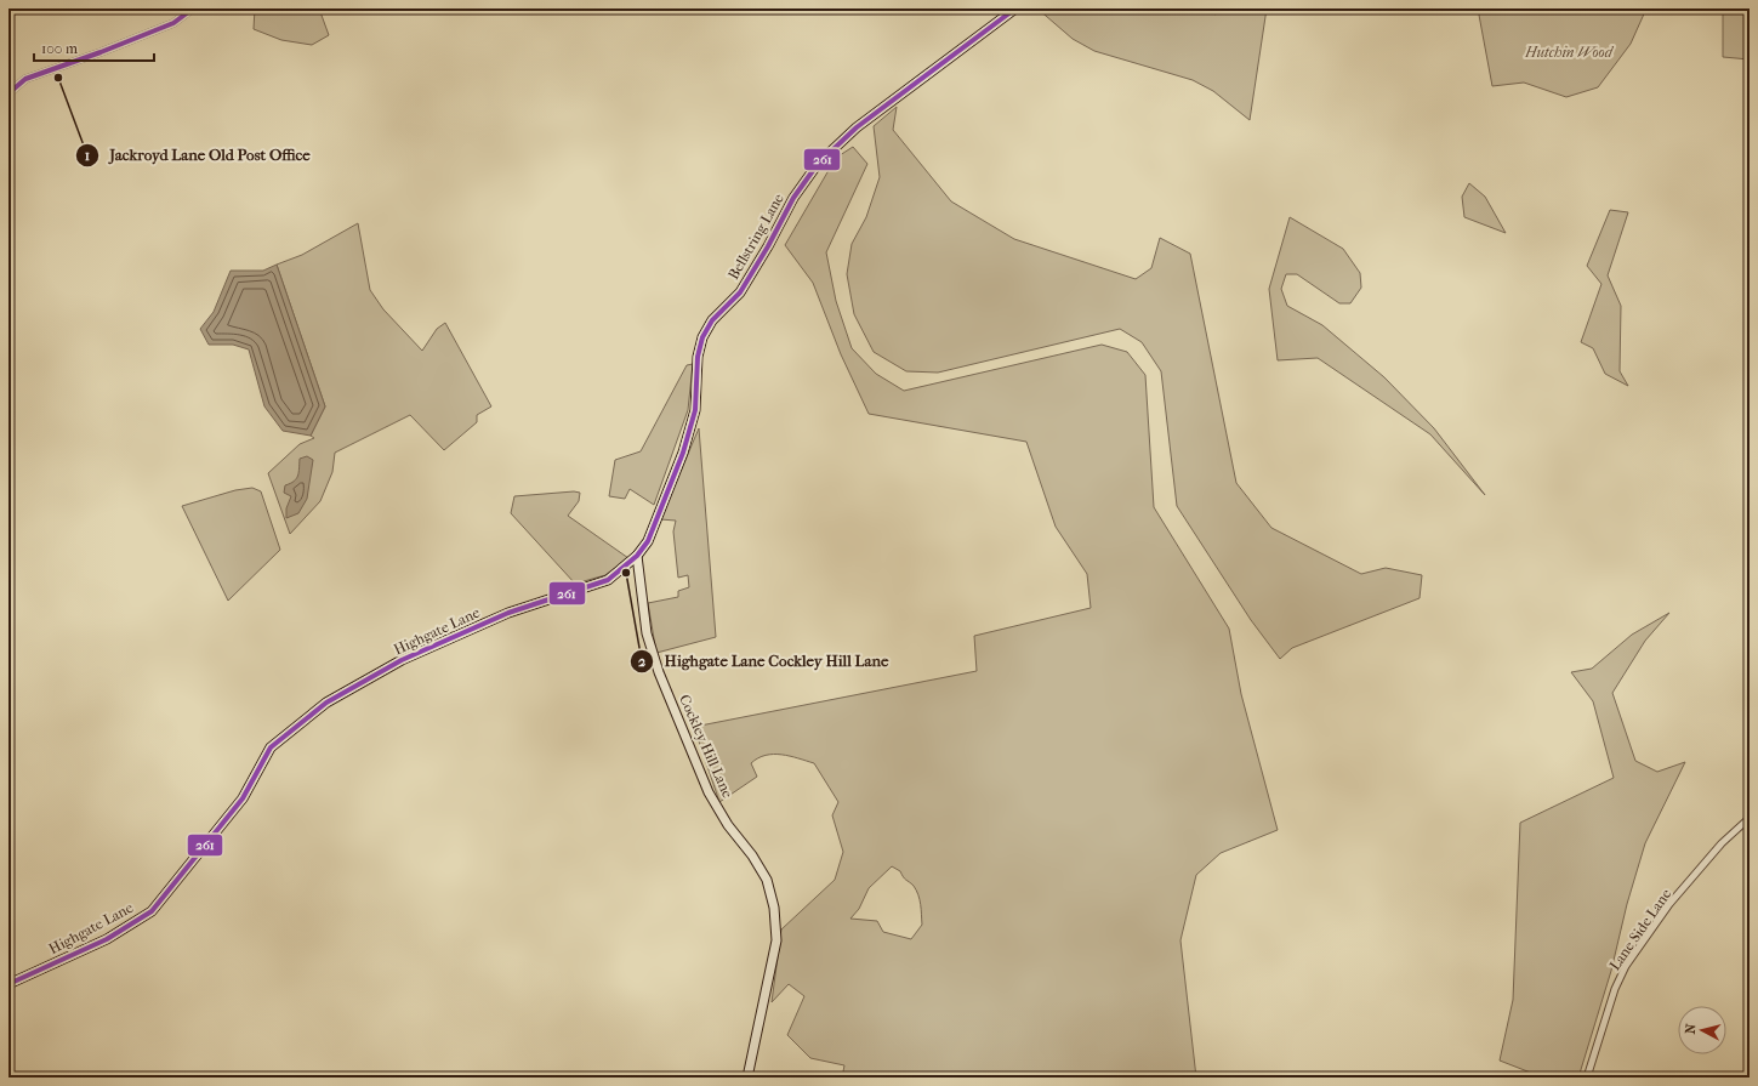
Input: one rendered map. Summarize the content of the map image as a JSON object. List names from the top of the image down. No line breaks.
{"streets":{"main road":["Bellstring Lane","Highgate Lane","Cockley Hill Lane"],"street":["Lane Side Lane"]},"crossings":[["Bellstring Lane","Highgate Lane"],["Bellstring Lane","Cockley Hill Lane"],["Highgate Lane","Cockley Hill Lane"]],"parks":["Hutchin Wood"],"places":["Jackroyd Lane Old Post Office","Highgate Lane Cockley Hill Lane"],"lines":["transit line 261"],"scale_bar":"100 m","north":"left"}
